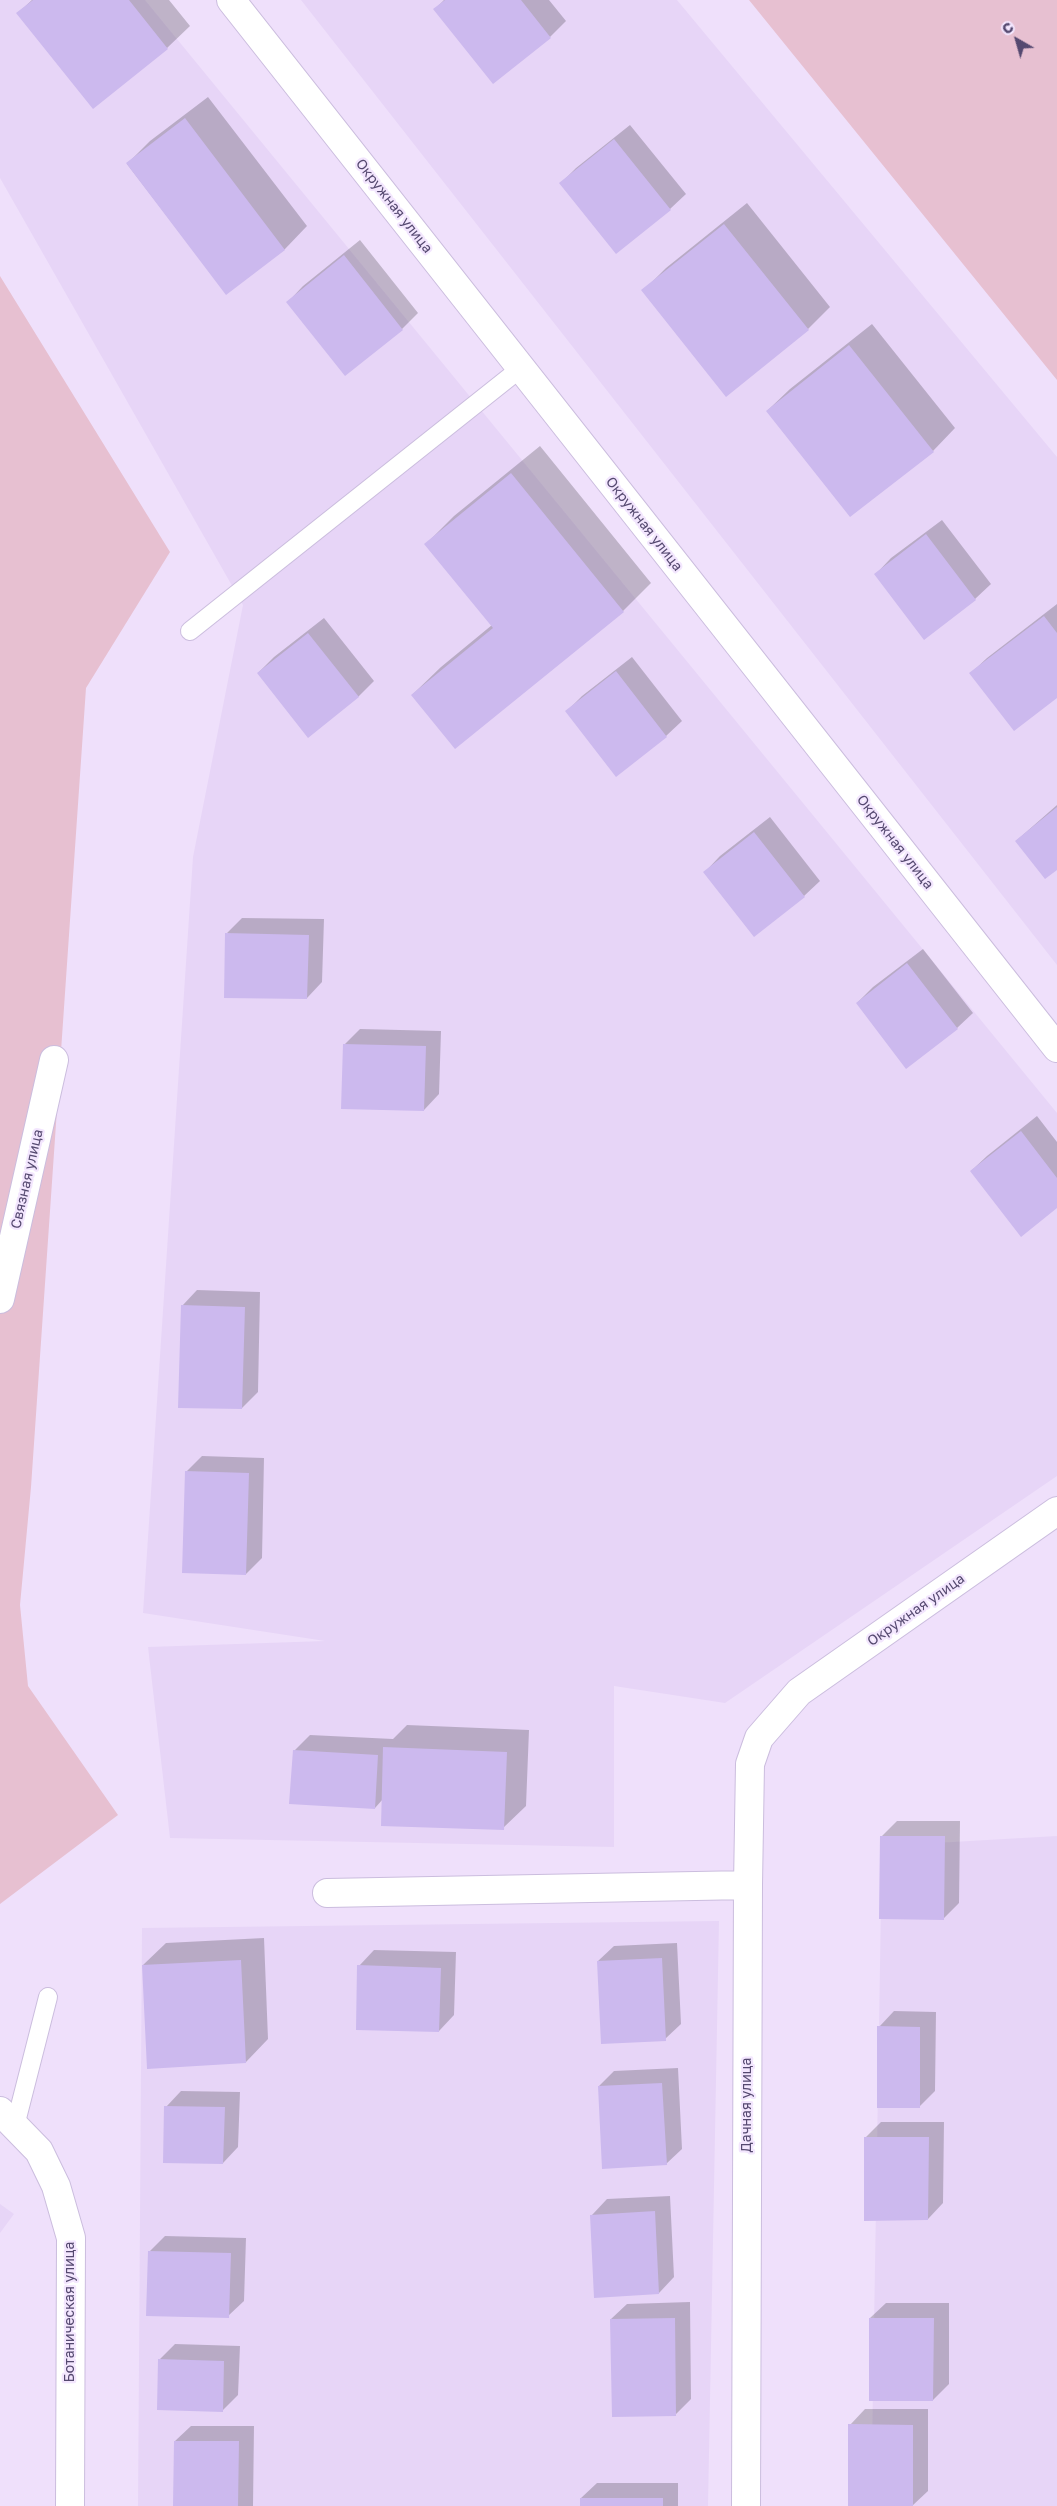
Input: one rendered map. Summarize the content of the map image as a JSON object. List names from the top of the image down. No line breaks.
{"streets":{"street":["Окружная улица","Связная улица","Дачная улица","Ботаническая улица"]},"crossings":[["Окружная улица","Дачная улица"]],"north":"top left"}
